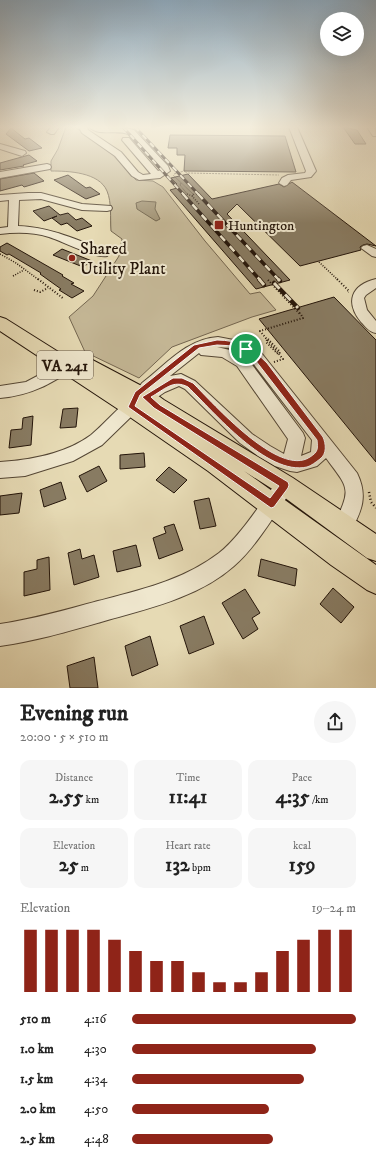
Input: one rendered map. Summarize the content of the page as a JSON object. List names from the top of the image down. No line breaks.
{"streets":{"main road":["VA 241"]},"places":{"transit":["Huntington"],"other":["Shared Utility Plant"]},"page":{"heading":["Evening run","20:00 · 5 × 510 m"],"stats":[["Distance","2.55 km"],["Time","11:41"],["Pace","4:35 /km"],["Elevation","25 m"],["Heart rate","132 bpm"],["kcal","159"]],"chart":["Elevation","19–24 m"],"list":[{"name":"510 m","note":"4:16"},{"name":"1.0 km","note":"4:30"},{"name":"1.5 km","note":"4:34"},{"name":"2.0 km","note":"4:50"},{"name":"2.5 km","note":"4:48"}]}}
